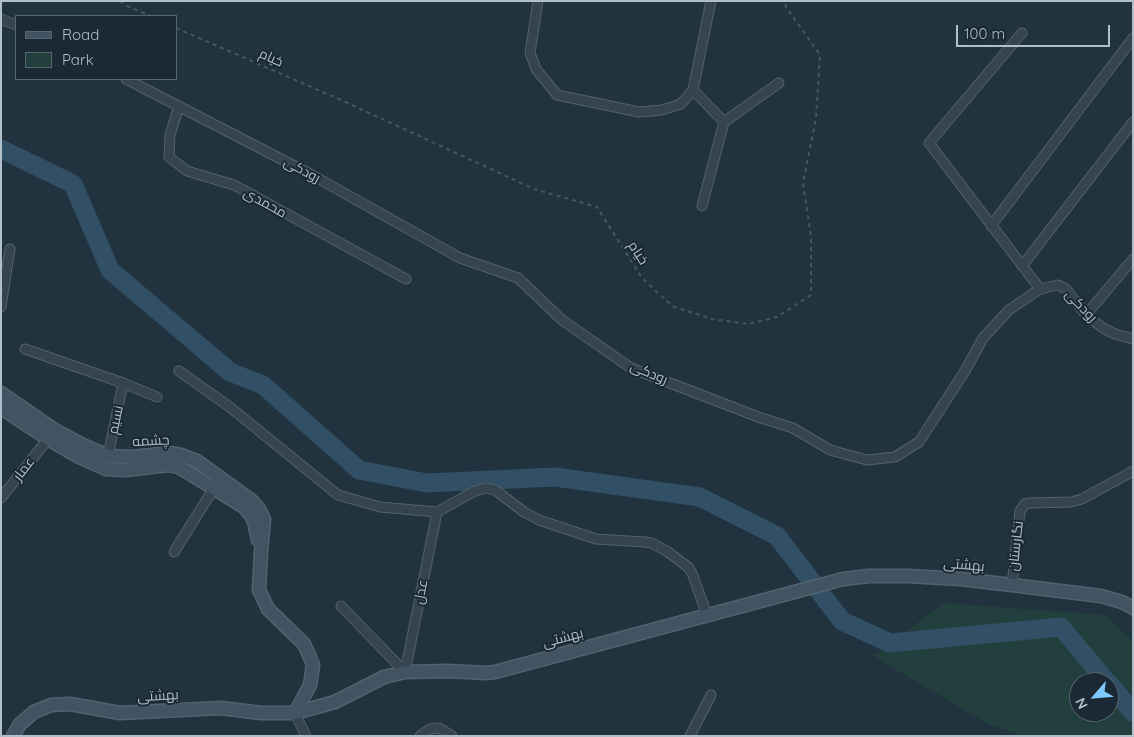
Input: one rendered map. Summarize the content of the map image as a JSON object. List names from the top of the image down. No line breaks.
{"streets":{"street":["رودکی","محمدی","نسیم","چشمه","عمار","نگارستان","بهشتی","عدل"],"path":["خیام"]},"crossings":[["رودکی","محمدی"],["نسیم","چشمه"],["چشمه","عمار"],["چشمه","بهشتی"],["نگارستان","بهشتی"],["بهشتی","عدل"]],"legend":["Road","Park"],"scale_bar":"100 m","north":"bottom left"}
